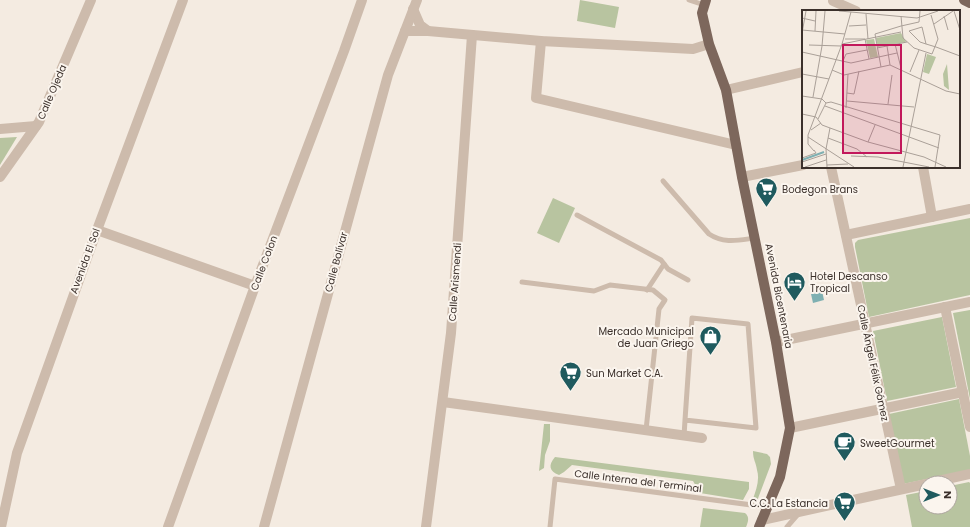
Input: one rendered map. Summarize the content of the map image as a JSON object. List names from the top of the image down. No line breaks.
{"streets":{"main road":["Avenida Bicentenaria"],"street":["Calle Ojeda","Avenida El Sol","Calle Bolívar","Calle Colon","Calle Arismendi","Calle Ángel Félix Gómez"],"lane":["Calle Interna del Terminal"]},"crossings":[["Avenida Bicentenaria","Calle Interna del Terminal"]],"places":{"supermarket":["Bodegon Brans","Sun Market C.A.","C.C. La Estancia"],"hotel":["Hotel Descanso Tropical"],"shop":["Mercado Municipal de Juan Griego"],"cafe":["SweetGourmet"]},"north":"right"}
